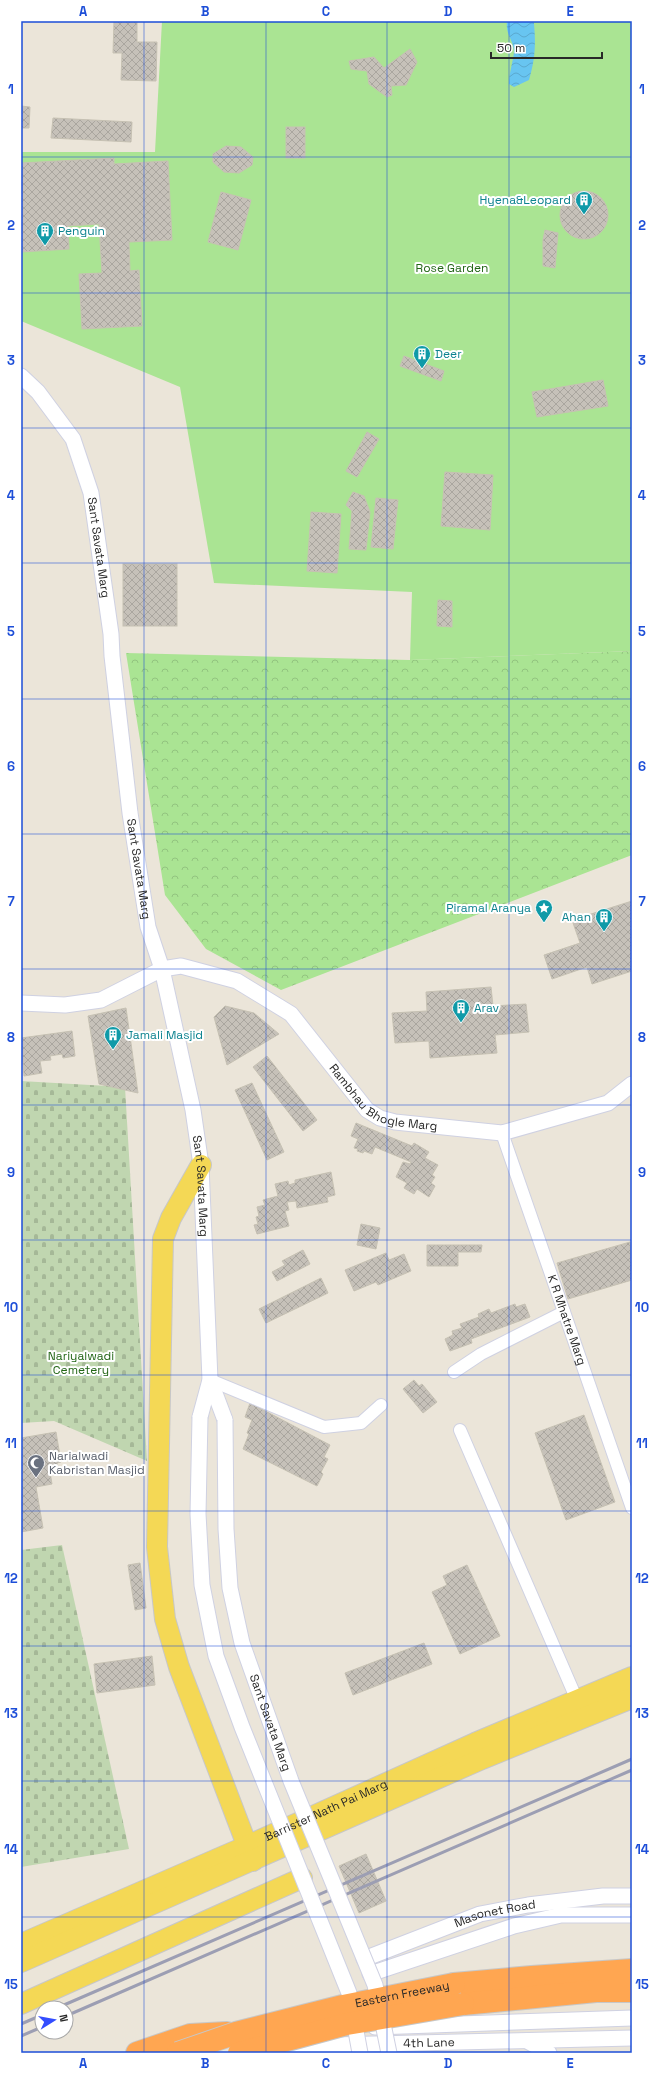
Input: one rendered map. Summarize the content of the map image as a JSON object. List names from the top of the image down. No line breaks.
{"streets":{"highway":["Eastern Freeway"],"main road":["Barrister Nath Pai Marg"],"street":["Sant Savata Marg","Rambhau Bhogle Marg","K R Mhatre Marg","Masonet Road","4th Lane"]},"crossings":[["Sant Savata Marg","Rambhau Bhogle Marg"],["Sant Savata Marg","Masonet Road"],["Rambhau Bhogle Marg","K R Mhatre Marg"]],"parks":["Rose Garden","Nariyalwadi Cemetery"],"places":{"building":["Hyena&Leopard","Penguin","Deer","Ahan","Arav","Jamali Masjid"],"place":["Piramal Aranya"],"mosque":["Narialwadi Kabristan Masjid"]},"scale_bar":"50 m","north":"right","grid":{"columns":["A","B","C","D","E"],"rows":["1","2","3","4","5","6","7","8","9","10","11","12","13","14","15"]}}
